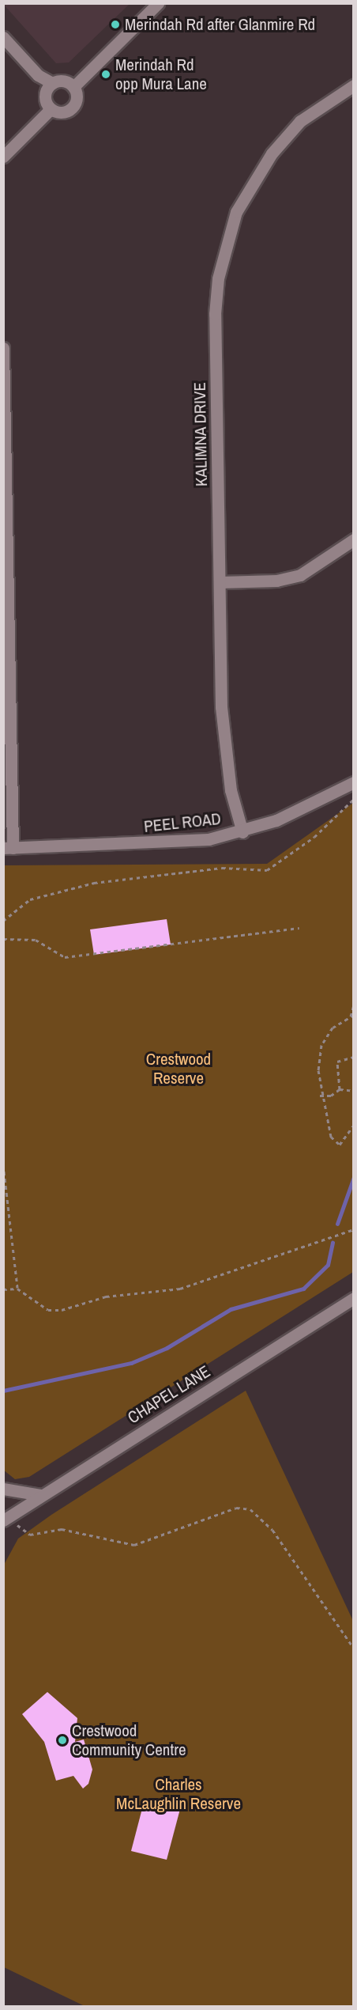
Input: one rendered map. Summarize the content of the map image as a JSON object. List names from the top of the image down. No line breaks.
{"streets":{"street":["KALIMNA DRIVE","PEEL ROAD","CHAPEL LANE"]},"crossings":[["KALIMNA DRIVE","PEEL ROAD"]],"parks":["Crestwood Reserve","Charles McLaughlin Reserve"],"places":["Merindah Rd after Glanmire Rd","Merindah Rd opp Mura Lane","Crestwood Community Centre"]}
